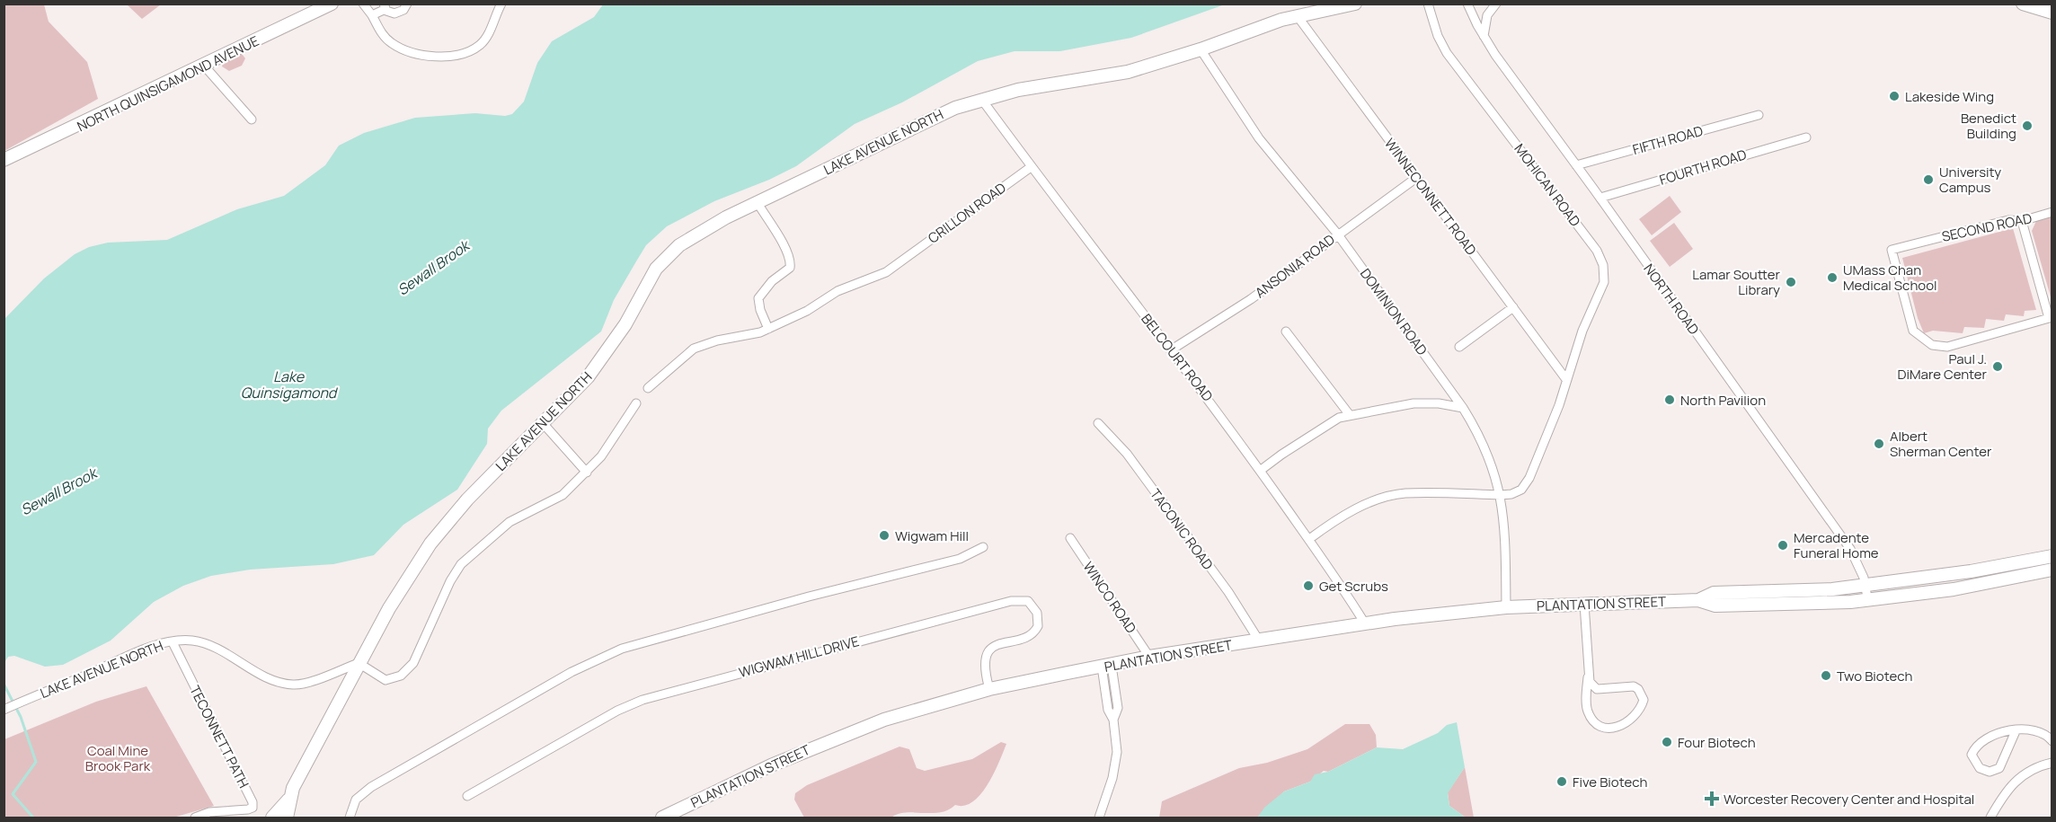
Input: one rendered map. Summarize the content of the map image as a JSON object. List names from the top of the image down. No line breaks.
{"streets":{"main road":["NORTH QUINSIGAMOND AVENUE","LAKE AVENUE NORTH","PLANTATION STREET"],"street":["FIFTH ROAD","FOURTH ROAD","MOHICAN ROAD","WINNECONNETT ROAD","CRILLON ROAD","SECOND ROAD","ANSONIA ROAD","NORTH ROAD","DOMINION ROAD","BELCOURT ROAD","TACONIC ROAD","WINCO ROAD","WIGWAM HILL DRIVE","TECONNETT PATH"]},"crossings":[["FIFTH ROAD","NORTH ROAD"],["LAKE AVENUE NORTH","WINNECONNETT ROAD"],["LAKE AVENUE NORTH","DOMINION ROAD"],["LAKE AVENUE NORTH","BELCOURT ROAD"],["LAKE AVENUE NORTH","TECONNETT PATH"],["FOURTH ROAD","NORTH ROAD"],["MOHICAN ROAD","WINNECONNETT ROAD"],["MOHICAN ROAD","DOMINION ROAD"],["WINNECONNETT ROAD","ANSONIA ROAD"],["CRILLON ROAD","BELCOURT ROAD"],["ANSONIA ROAD","DOMINION ROAD"],["ANSONIA ROAD","BELCOURT ROAD"],["NORTH ROAD","PLANTATION STREET"],["DOMINION ROAD","PLANTATION STREET"],["BELCOURT ROAD","PLANTATION STREET"],["TACONIC ROAD","PLANTATION STREET"],["WINCO ROAD","PLANTATION STREET"],["PLANTATION STREET","WIGWAM HILL DRIVE"]],"water":["Sewall Brook","Lake Quinsigamond"],"parks":["Coal Mine Brook Park"],"places":{"other":["Lakeside Wing","Benedict Building","University Campus","UMass Chan Medical School","Lamar Soutter Library","Paul J. DiMare Center","North Pavilion","Albert Sherman Center","Wigwam Hill","Mercadente Funeral Home","Get Scrubs","Two Biotech","Four Biotech","Five Biotech"],"health":["Worcester Recovery Center and Hospital"]}}
